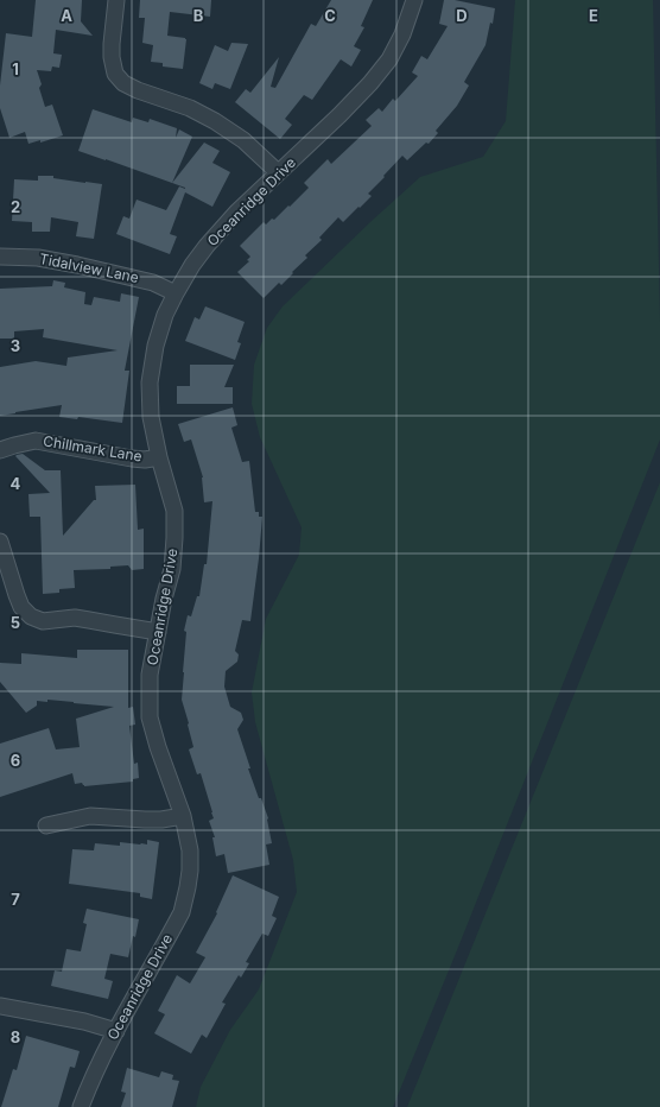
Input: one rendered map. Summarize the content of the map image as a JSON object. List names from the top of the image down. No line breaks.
{"streets":{"street":["Oceanridge Drive","Tidalview Lane","Chillmark Lane"]},"crossings":[["Oceanridge Drive","Tidalview Lane"],["Oceanridge Drive","Chillmark Lane"]],"grid":{"columns":["A","B","C","D","E"],"rows":["1","2","3","4","5","6","7","8"]}}
